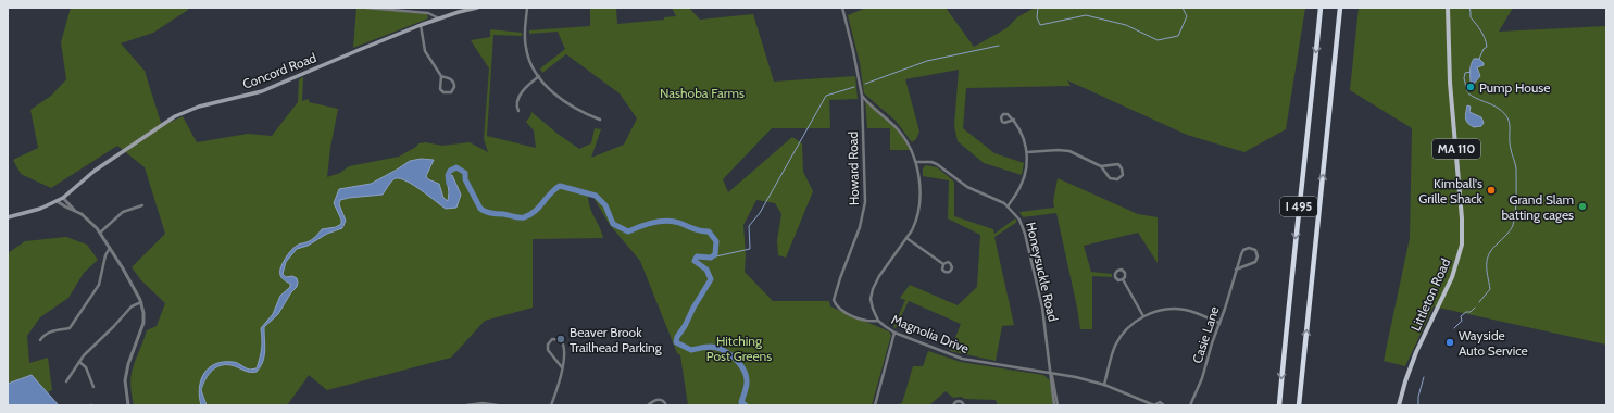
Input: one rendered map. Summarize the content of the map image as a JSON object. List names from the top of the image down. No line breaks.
{"streets":{"highway":["I 495"],"main road":["Concord Road","MA 110","Littleton Road"],"street":["Howard Road","Honeysuckle Road","Magnolia Drive","Casie Lane"]},"crossings":[["Howard Road","Magnolia Drive"],["Honeysuckle Road","Magnolia Drive"]],"parks":["Nashoba Farms","Hitching Post Greens"],"places":["Pump House","Kimball's Grille Shack","Grand Slam batting cages","Beaver Brook Trailhead Parking","Wayside Auto Service"]}
